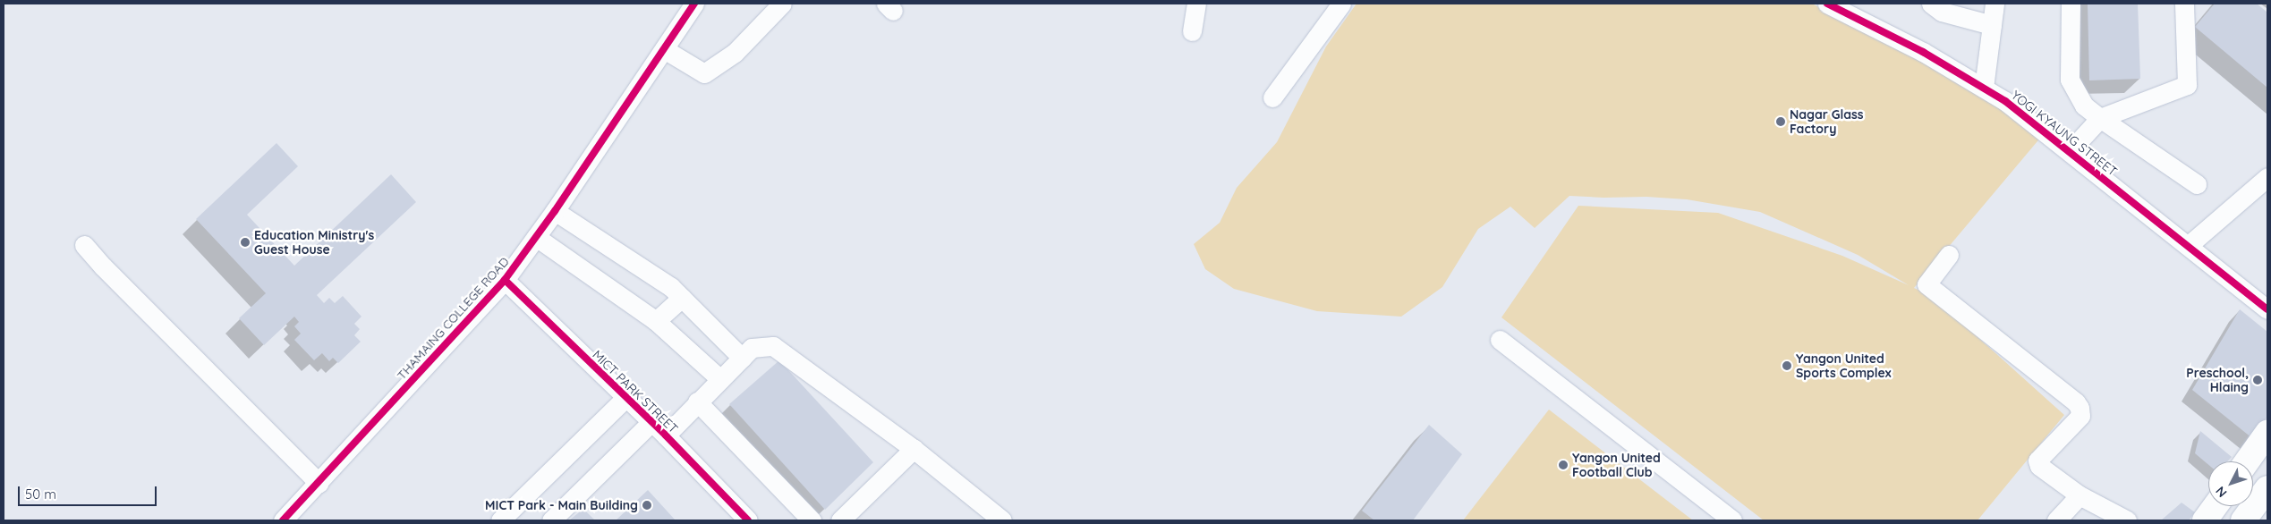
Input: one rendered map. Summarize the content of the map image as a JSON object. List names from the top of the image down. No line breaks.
{"streets":{"street":["YOGI KYAUNG STREET","THAMAING COLLEGE ROAD","MICT PARK STREET"]},"crossings":[["THAMAING COLLEGE ROAD","MICT PARK STREET"]],"places":["Nagar Glass Factory","Education Ministry's Guest House","Yangon United Sports Complex","Preschool, Hlaing","Yangon United Football Club","MICT Park - Main Building"],"scale_bar":"50 m","north":"bottom left"}
